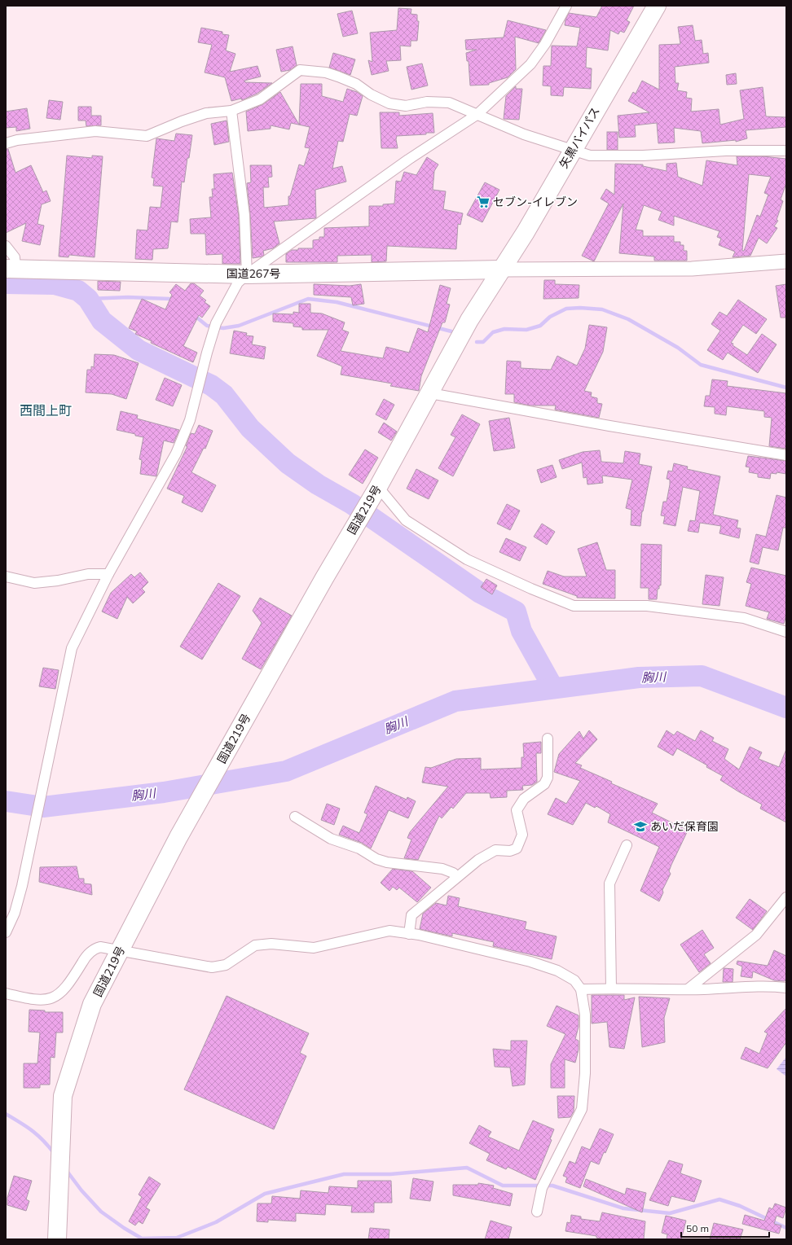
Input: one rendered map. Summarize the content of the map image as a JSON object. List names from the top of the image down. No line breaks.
{"streets":{"highway":["矢黒バイパス","国道267号","国道219号"]},"crossings":[["矢黒バイパス","国道267号"],["矢黒バイパス","国道219号"],["国道267号","国道219号"]],"districts":["西間上町"],"water":["胸川"],"places":{"supermarket":["セブン-イレブン"],"school or university":["あいだ保育園"]},"scale_bar":"50 m"}
